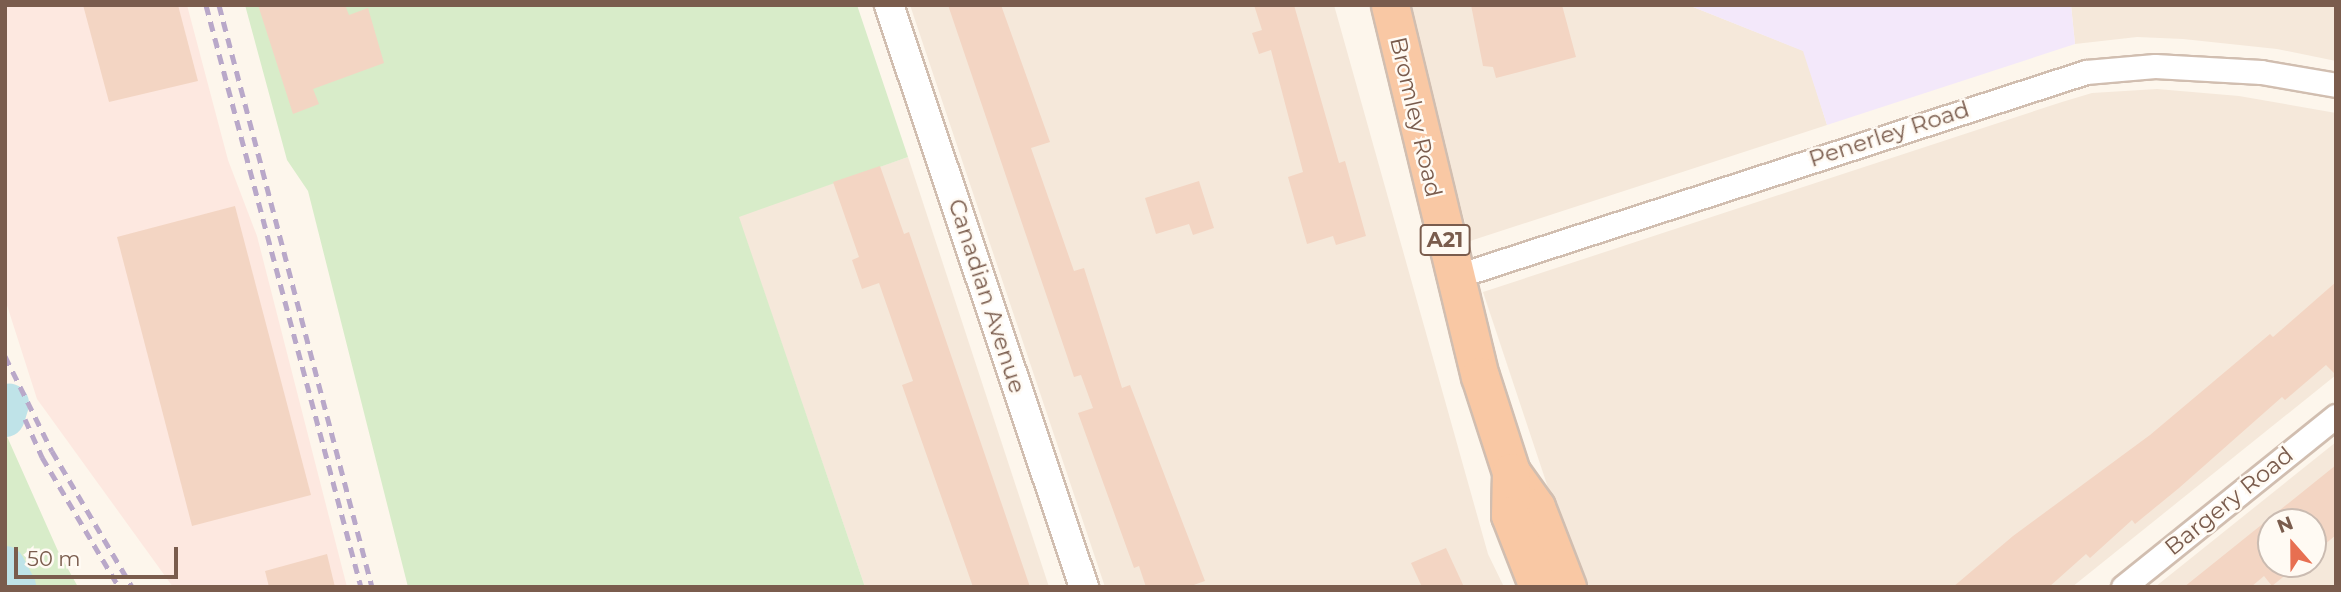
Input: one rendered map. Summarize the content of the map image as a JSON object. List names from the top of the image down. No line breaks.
{"streets":{"highway":["Bromley Road","A21"],"street":["Penerley Road","Canadian Avenue","Bargery Road"]},"crossings":[["Bromley Road","Penerley Road"]],"scale_bar":"50 m","north":"top"}
